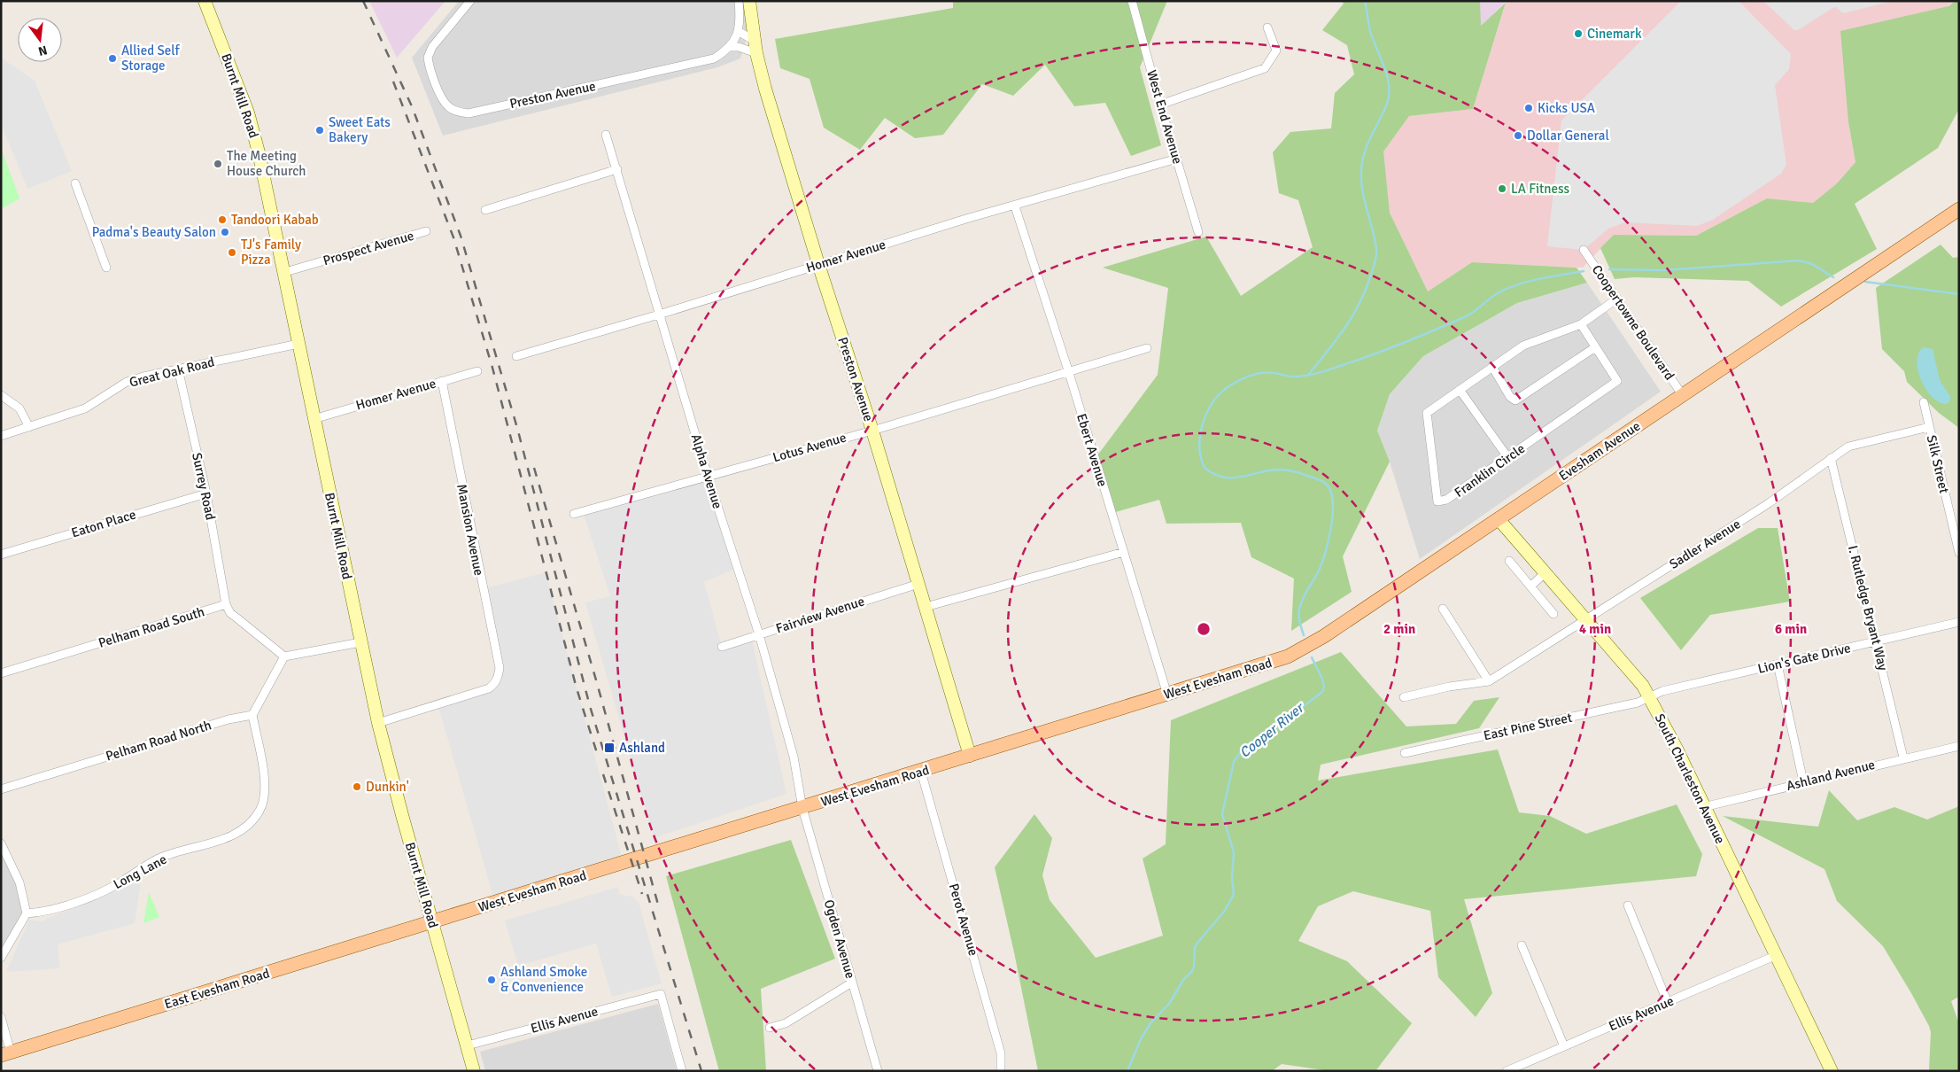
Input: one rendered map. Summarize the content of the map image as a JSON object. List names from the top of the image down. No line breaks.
{"streets":{"main road":["Evesham Avenue","West Evesham Road","East Evesham Road"],"street":["Preston Avenue","Burnt Mill Road","West End Avenue","Prospect Avenue","Homer Avenue","Coopertowne Boulevard","Great Oak Road","Lotus Avenue","Ebert Avenue","Silk Street","Franklin Circle","Alpha Avenue","Surrey Road","Eaton Place","Mansion Avenue","Sadler Avenue","I. Rutledge Bryant Way","Fairview Avenue","Pelham Road South","Lion's Gate Drive","East Pine Street","Pelham Road North","Ashland Avenue","South Charleston Avenue","Long Lane","Perot Avenue","Ogden Avenue","Ellis Avenue"]},"crossings":[["Preston Avenue","Homer Avenue"],["Preston Avenue","Lotus Avenue"],["Preston Avenue","Fairview Avenue"],["Preston Avenue","West Evesham Road"],["Burnt Mill Road","Prospect Avenue"],["Burnt Mill Road","Homer Avenue"],["Burnt Mill Road","Great Oak Road"],["Burnt Mill Road","Mansion Avenue"],["Burnt Mill Road","West Evesham Road"],["Burnt Mill Road","East Evesham Road"],["Burnt Mill Road","Ellis Avenue"],["West End Avenue","Homer Avenue"],["Homer Avenue","Ebert Avenue"],["Homer Avenue","Alpha Avenue"],["Homer Avenue","Mansion Avenue"],["Coopertowne Boulevard","Evesham Avenue"],["Coopertowne Boulevard","Franklin Circle"],["Great Oak Road","Surrey Road"],["Lotus Avenue","Ebert Avenue"],["Lotus Avenue","Alpha Avenue"],["Ebert Avenue","West Evesham Road"],["Evesham Avenue","West Evesham Road"],["Evesham Avenue","South Charleston Avenue"],["Silk Street","Sadler Avenue"],["Alpha Avenue","Fairview Avenue"],["Alpha Avenue","West Evesham Road"],["Alpha Avenue","Ogden Avenue"],["Surrey Road","Eaton Place"],["Surrey Road","Pelham Road South"],["Sadler Avenue","I. Rutledge Bryant Way"],["Sadler Avenue","South Charleston Avenue"],["I. Rutledge Bryant Way","Lion's Gate Drive"],["I. Rutledge Bryant Way","Ashland Avenue"],["Lion's Gate Drive","East Pine Street"],["Lion's Gate Drive","South Charleston Avenue"],["West Evesham Road","Perot Avenue"],["West Evesham Road","Ogden Avenue"],["West Evesham Road","East Evesham Road"],["East Pine Street","South Charleston Avenue"],["Pelham Road North","Long Lane"],["Ashland Avenue","South Charleston Avenue"],["South Charleston Avenue","Ellis Avenue"]],"water":["Cooper River"],"places":{"other":["Cinemark","Allied Self Storage","Kicks USA","Sweet Eats Bakery","Dollar General","The Meeting House Church","LA Fitness","Tandoori Kabab","Padma's Beauty Salon","TJ's Family Pizza","Dunkin'","Ashland Smoke & Convenience"],"transit":["Ashland"]},"north":"bottom","rings":["2 min","4 min","6 min"]}
